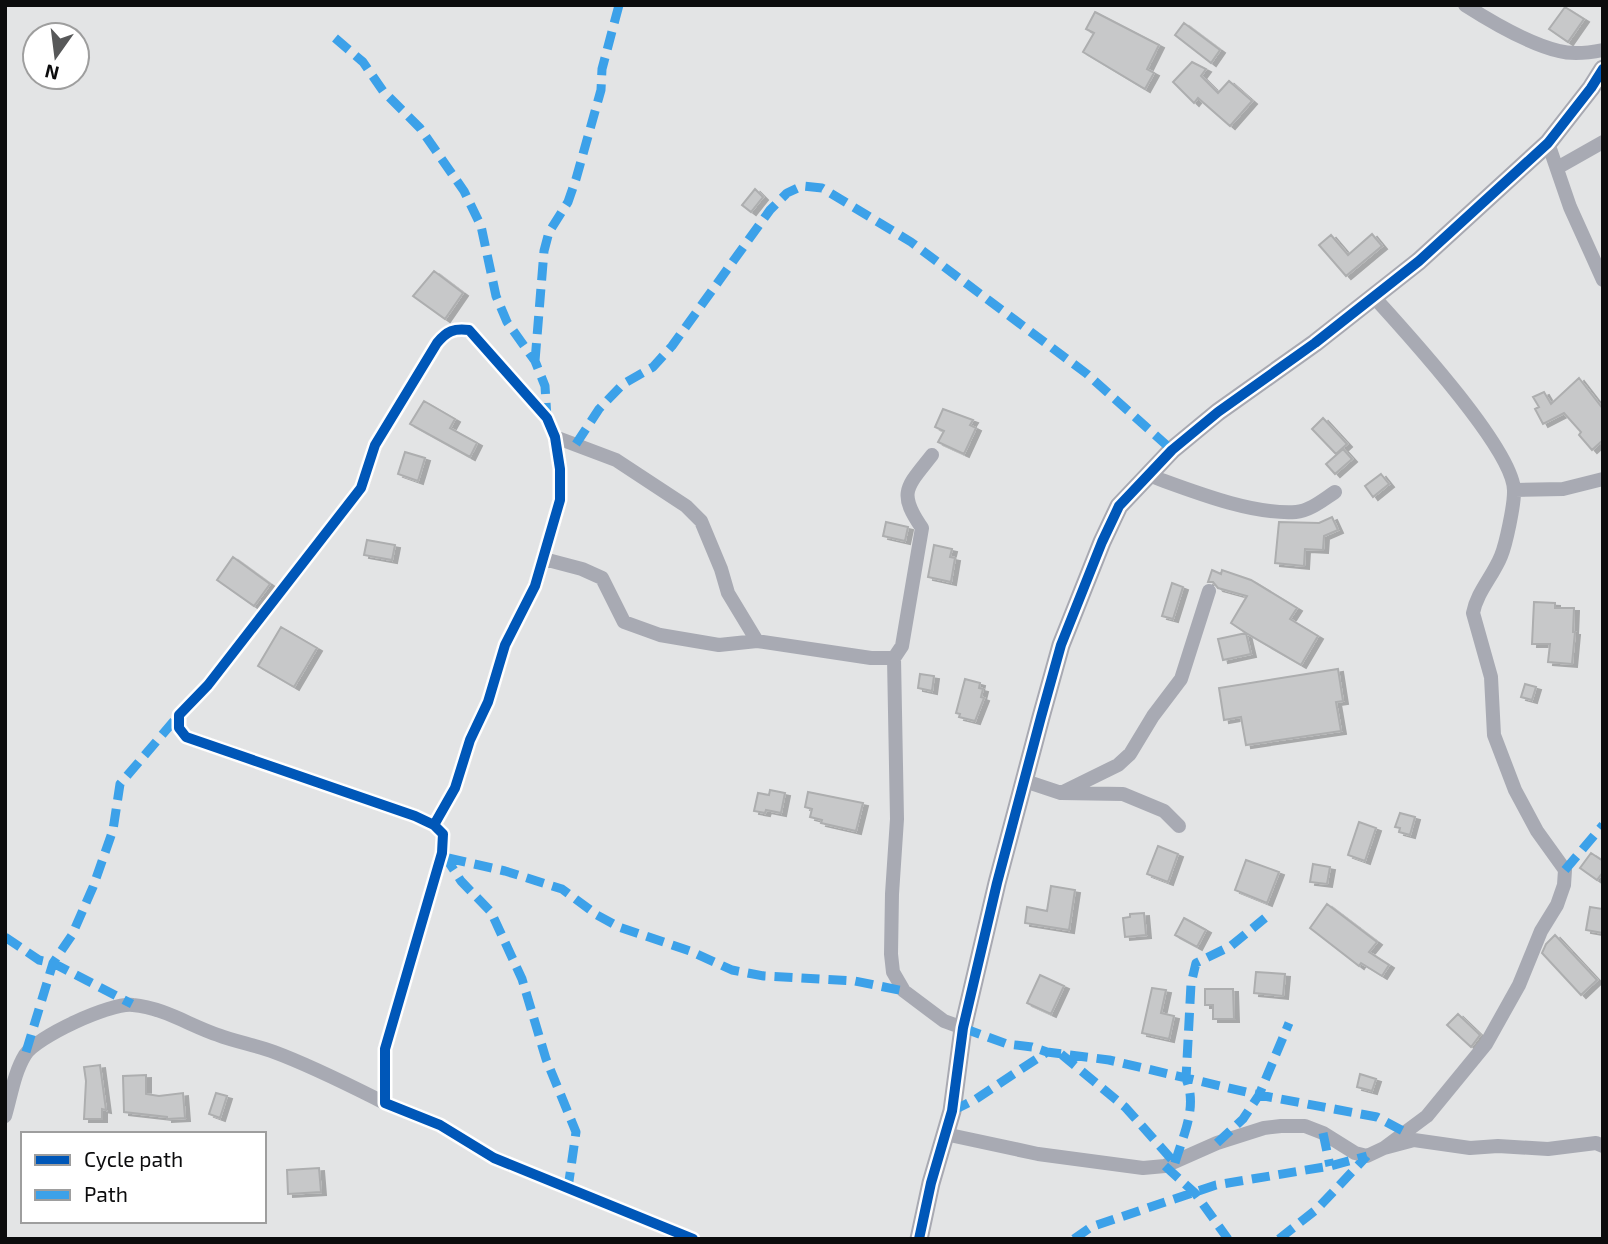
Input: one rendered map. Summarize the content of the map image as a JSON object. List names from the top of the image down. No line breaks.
{"legend":["Cycle path","Path"],"north":"bottom"}
